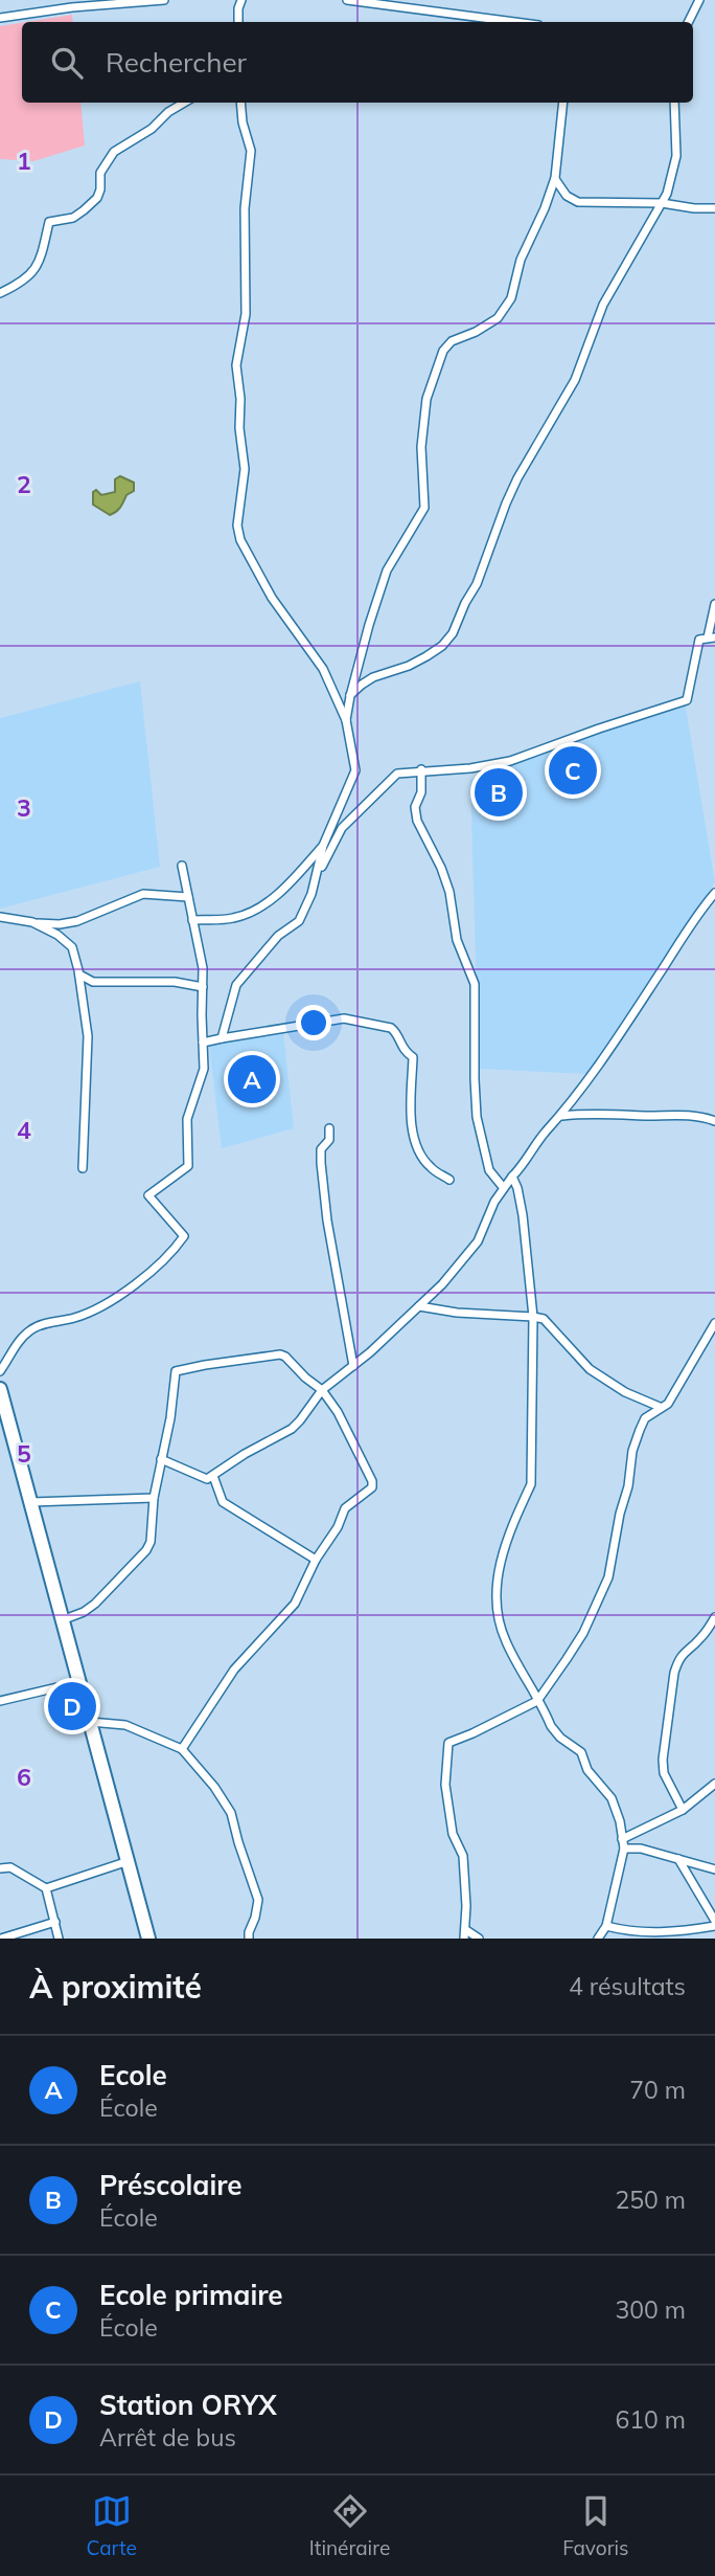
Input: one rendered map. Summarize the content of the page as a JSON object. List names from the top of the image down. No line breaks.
{"page":{"search":"Rechercher","pins":["C","B","A","D"],"heading":["À proximité","4 résultats"],"list":[{"mark":"A","name":"Ecole","note":"École","value":"70 m"},{"mark":"B","name":"Préscolaire","note":"École","value":"250 m"},{"mark":"C","name":"Ecole primaire","note":"École","value":"300 m"},{"mark":"D","name":"Station ORYX","note":"Arrêt de bus","value":"610 m"}],"nav":["Carte","Itinéraire","Favoris"]},"grid":{"rows":["1","2","3","4","5","6"]}}
